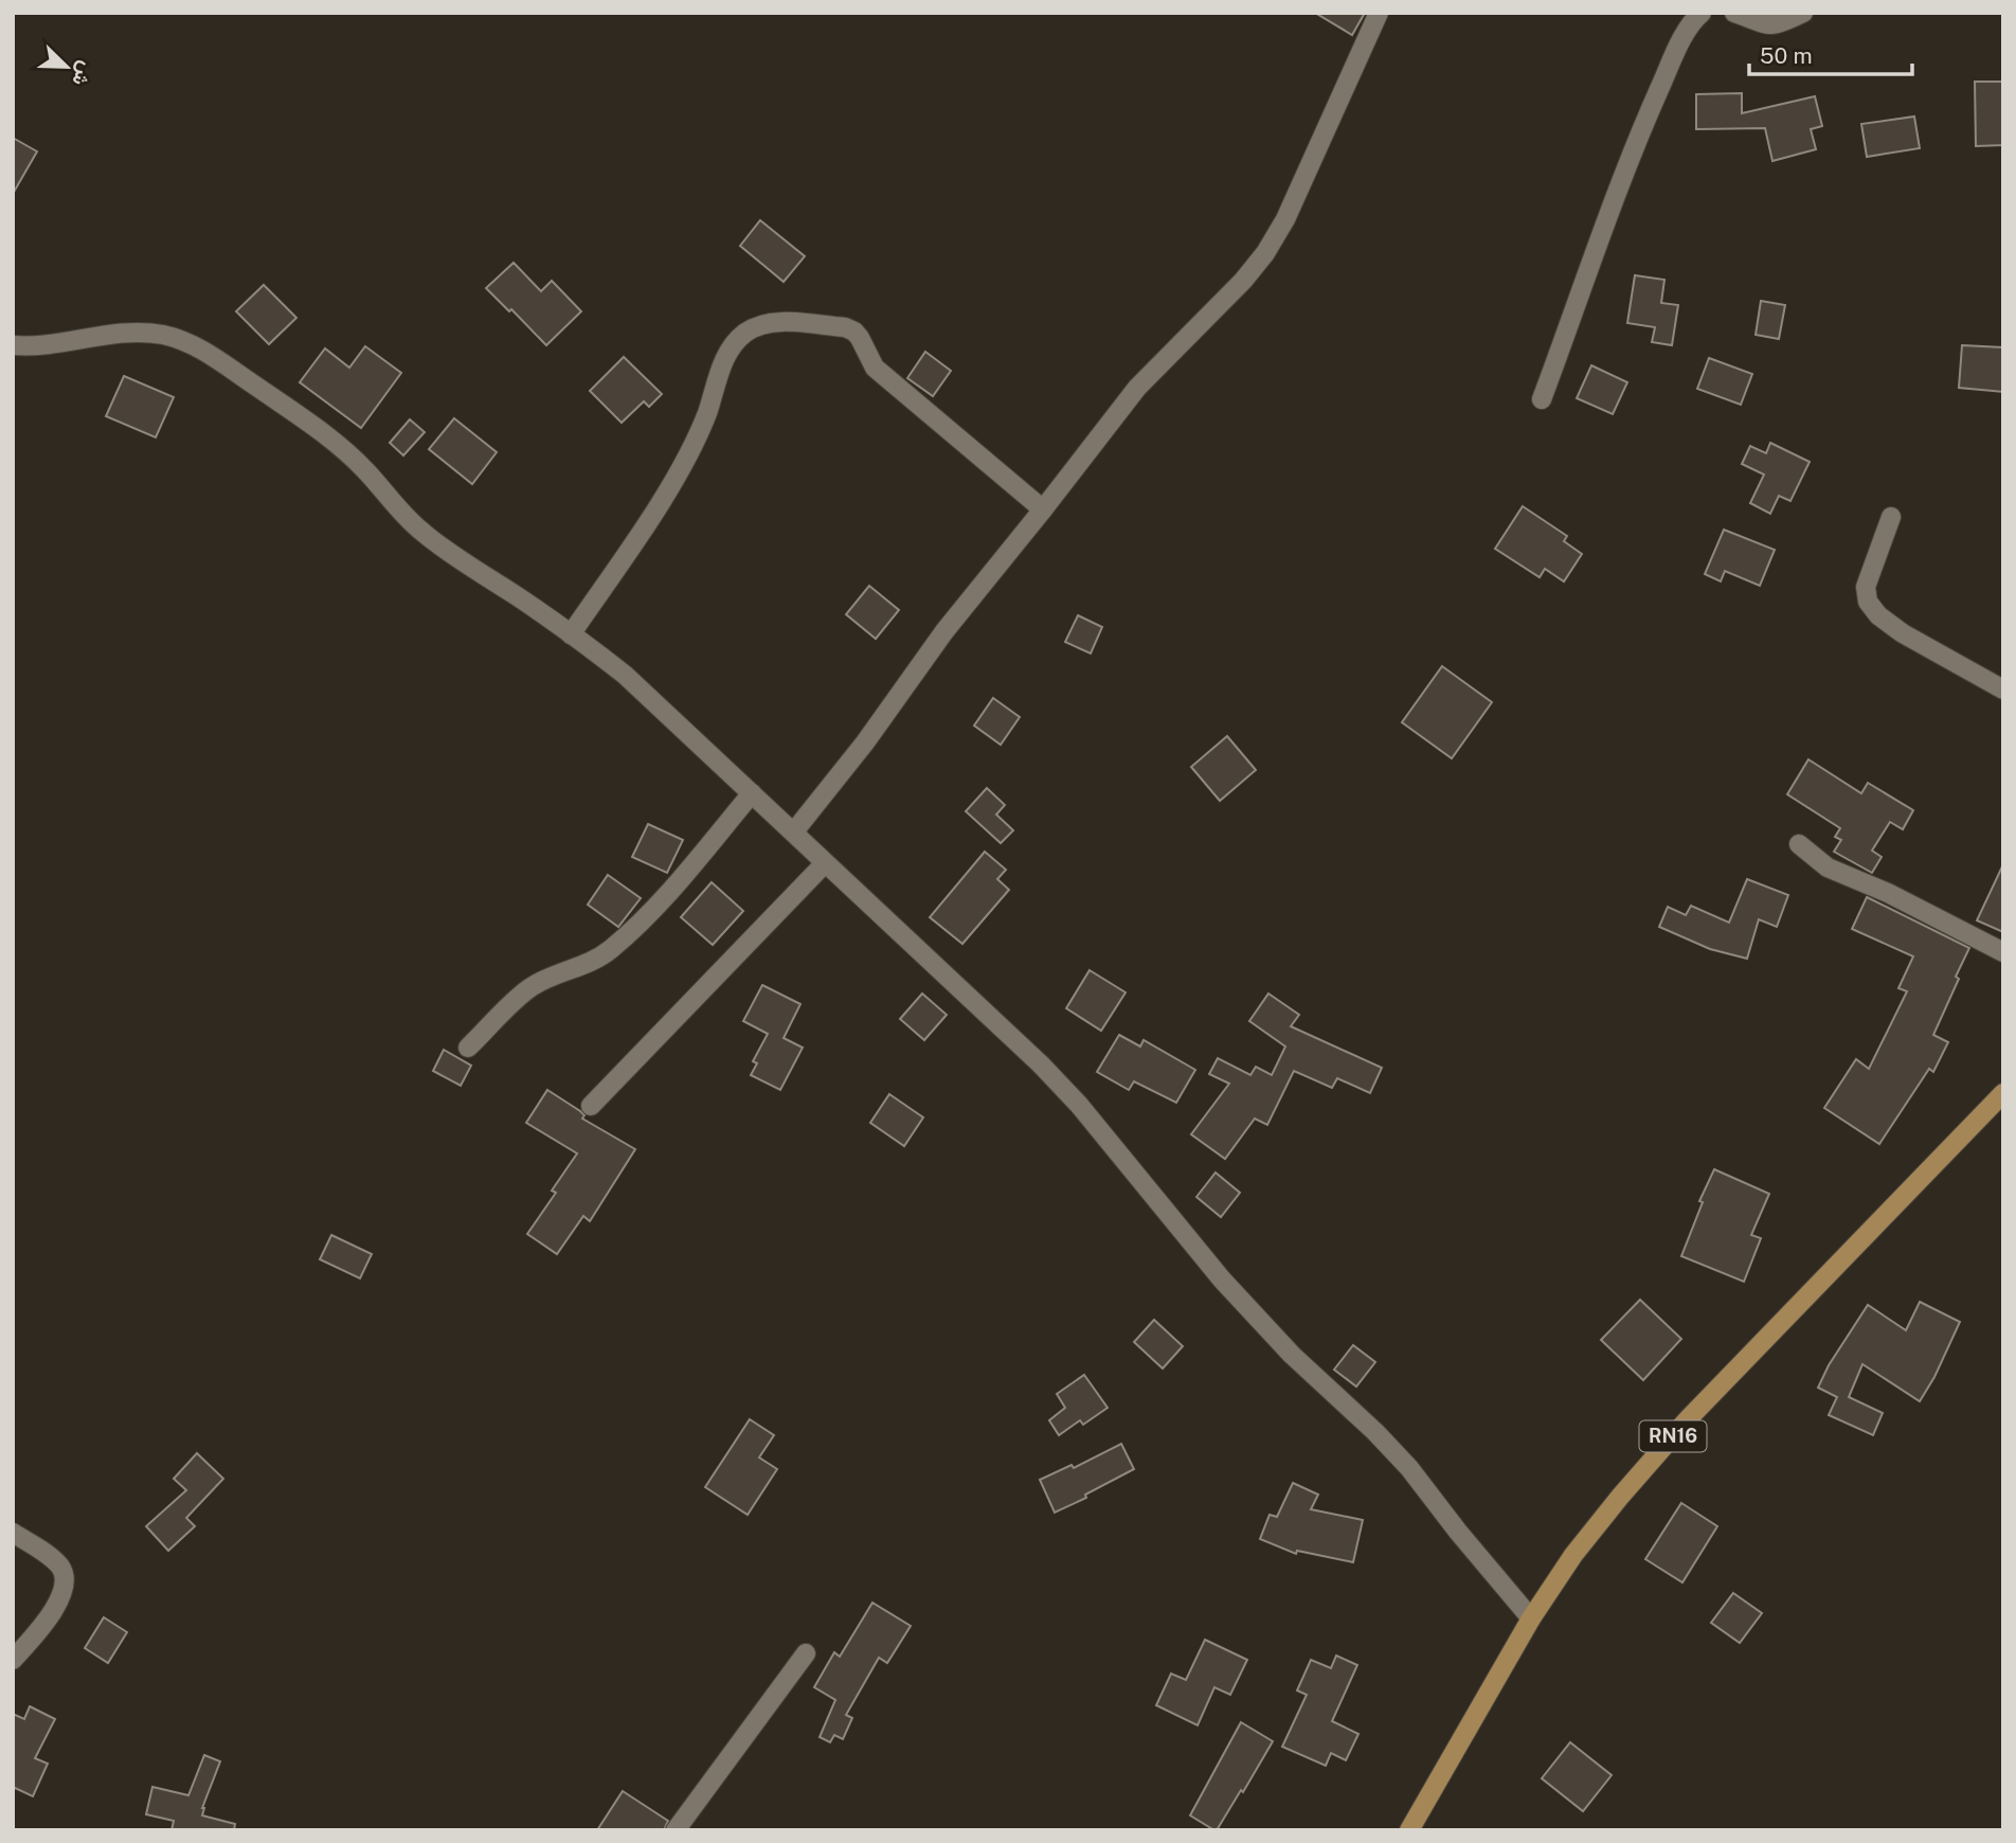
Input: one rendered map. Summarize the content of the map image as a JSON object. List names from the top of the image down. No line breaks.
{"streets":{"main road":["RN16"]},"scale_bar":"50 m","north":"bottom right"}
